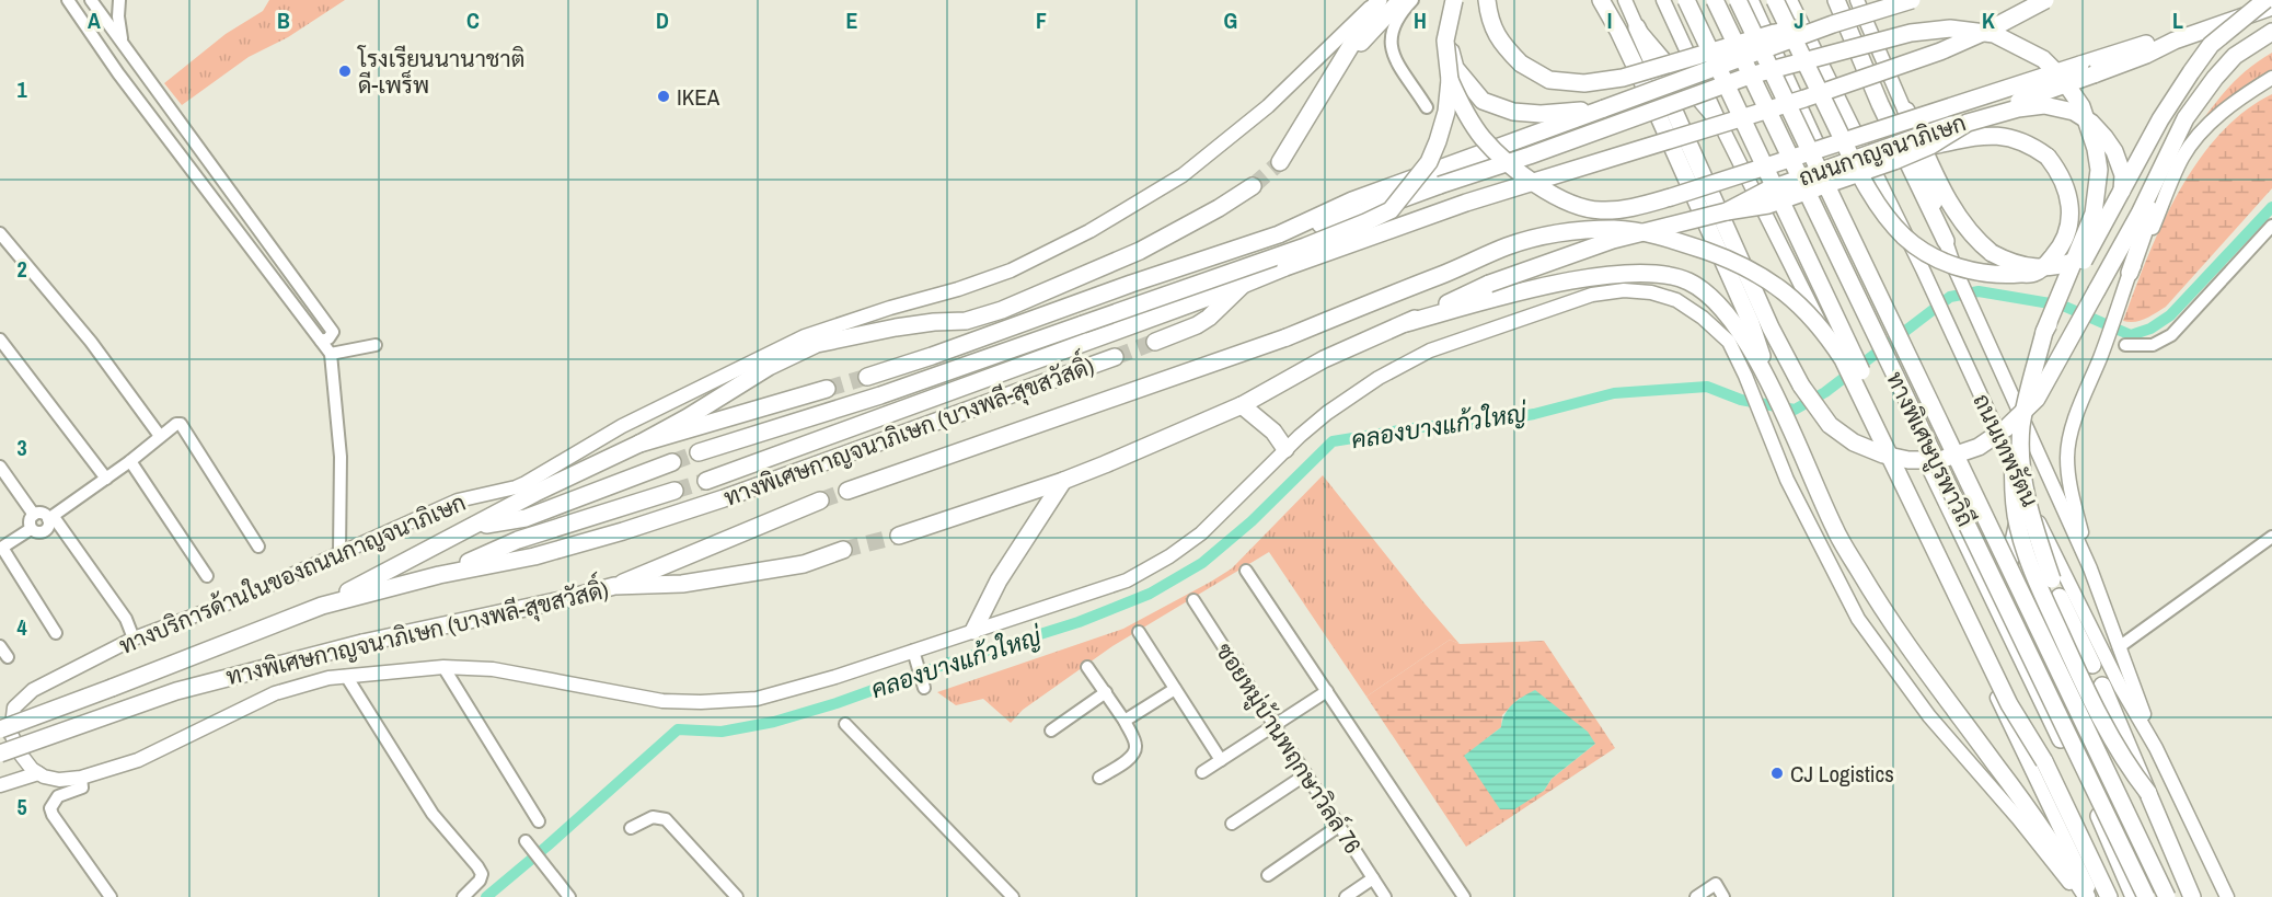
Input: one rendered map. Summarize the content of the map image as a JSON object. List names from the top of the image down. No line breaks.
{"streets":{"highway":["ถนนกาญจนาภิเษก","ทางพิเศษกาญจนาภิเษก (บางพลี-สุขสวัสดิ์)","ทางพิเศษบูรพาวิถี","ถนนเทพรัตน"],"main road":["ทางบริการด้านในของถนนกาญจนาภิเษก"],"street":["ซอยหมู่บ้านพฤกษาวิลล์ 76"]},"crossings":[["ทางพิเศษบูรพาวิถี","ถนนเทพรัตน"]],"water":["คลองบางแก้วใหญ่"],"places":["โรงเรียนนานาชาติ ดี-เพร็พ","IKEA","CJ Logistics"],"grid":{"columns":["A","B","C","D","E","F","G","H","I","J","K","L"],"rows":["1","2","3","4","5"]}}
